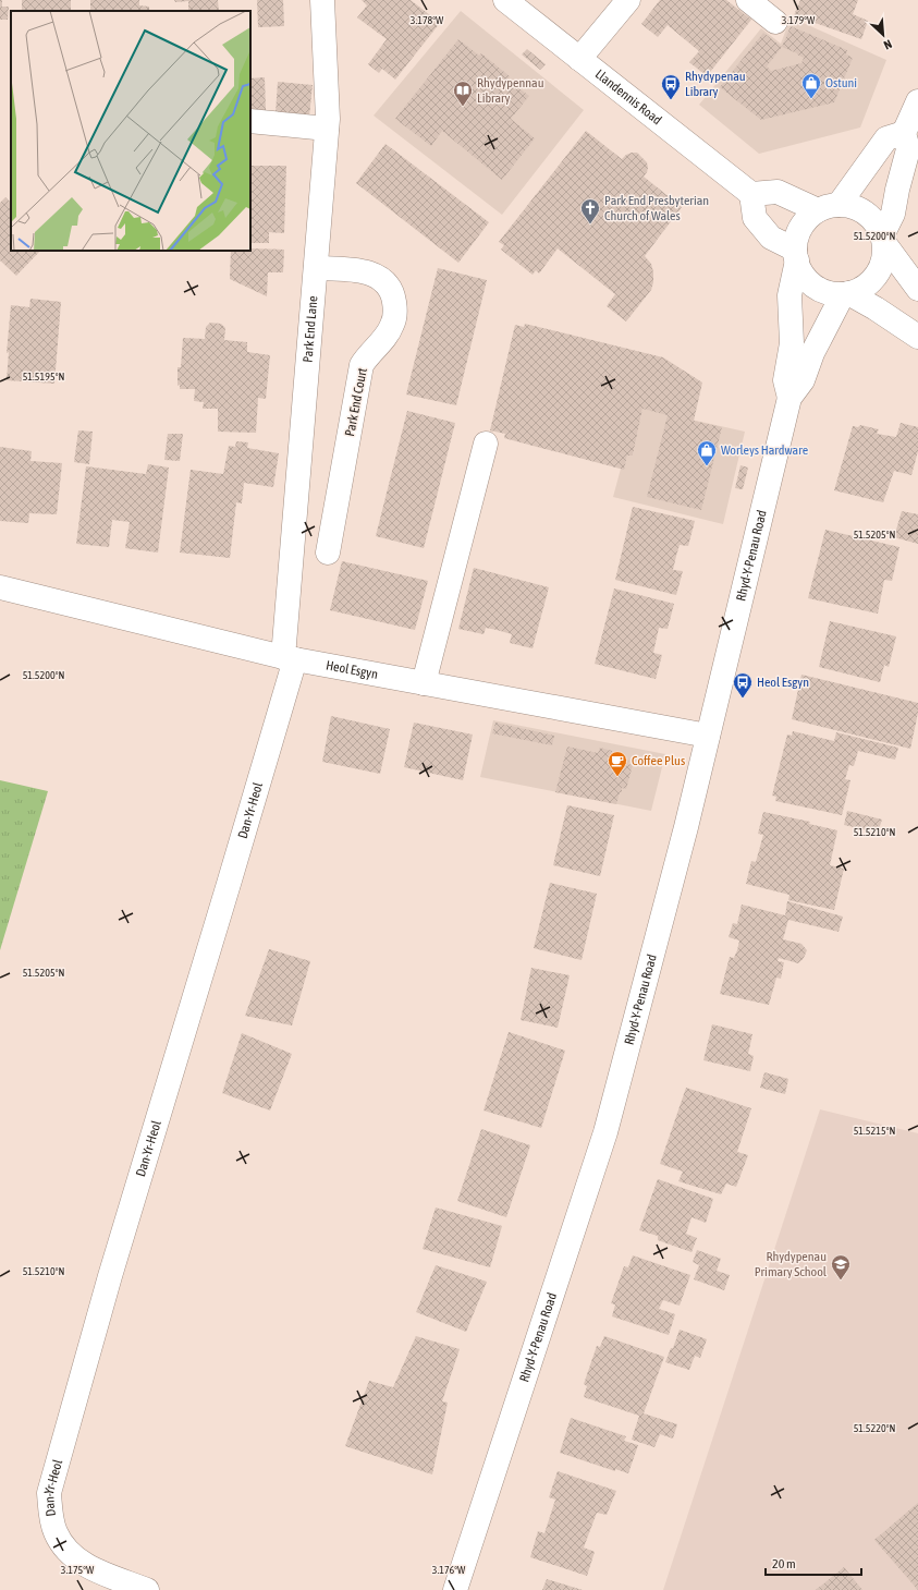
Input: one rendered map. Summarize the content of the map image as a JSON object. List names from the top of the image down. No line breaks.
{"streets":{"street":["Llandennis Road","Park End Lane","Park End Court","Rhyd-Y-Penau Road","Heol Esgyn","Dan-Yr-Heol"]},"crossings":[["Park End Lane","Park End Court"],["Park End Lane","Heol Esgyn"],["Park End Lane","Dan-Yr-Heol"],["Rhyd-Y-Penau Road","Heol Esgyn"],["Heol Esgyn","Dan-Yr-Heol"]],"places":{"shop":["Ostuni","Worleys Hardware"],"bus stop":["Rhydypenau Library","Heol Esgyn"],"library":["Rhydypennau Library"],"church":["Park End Presbyterian Church of Wales"],"cafe":["Coffee Plus"],"school or university":["Rhydypenau Primary School"]},"scale_bar":"20 m","north":"bottom right","coordinates":["3.178°W","3.179°W","51.5200°N","51.5195°N","51.5205°N","51.5210°N","51.5215°N","51.5220°N","3.175°W","3.176°W"]}
